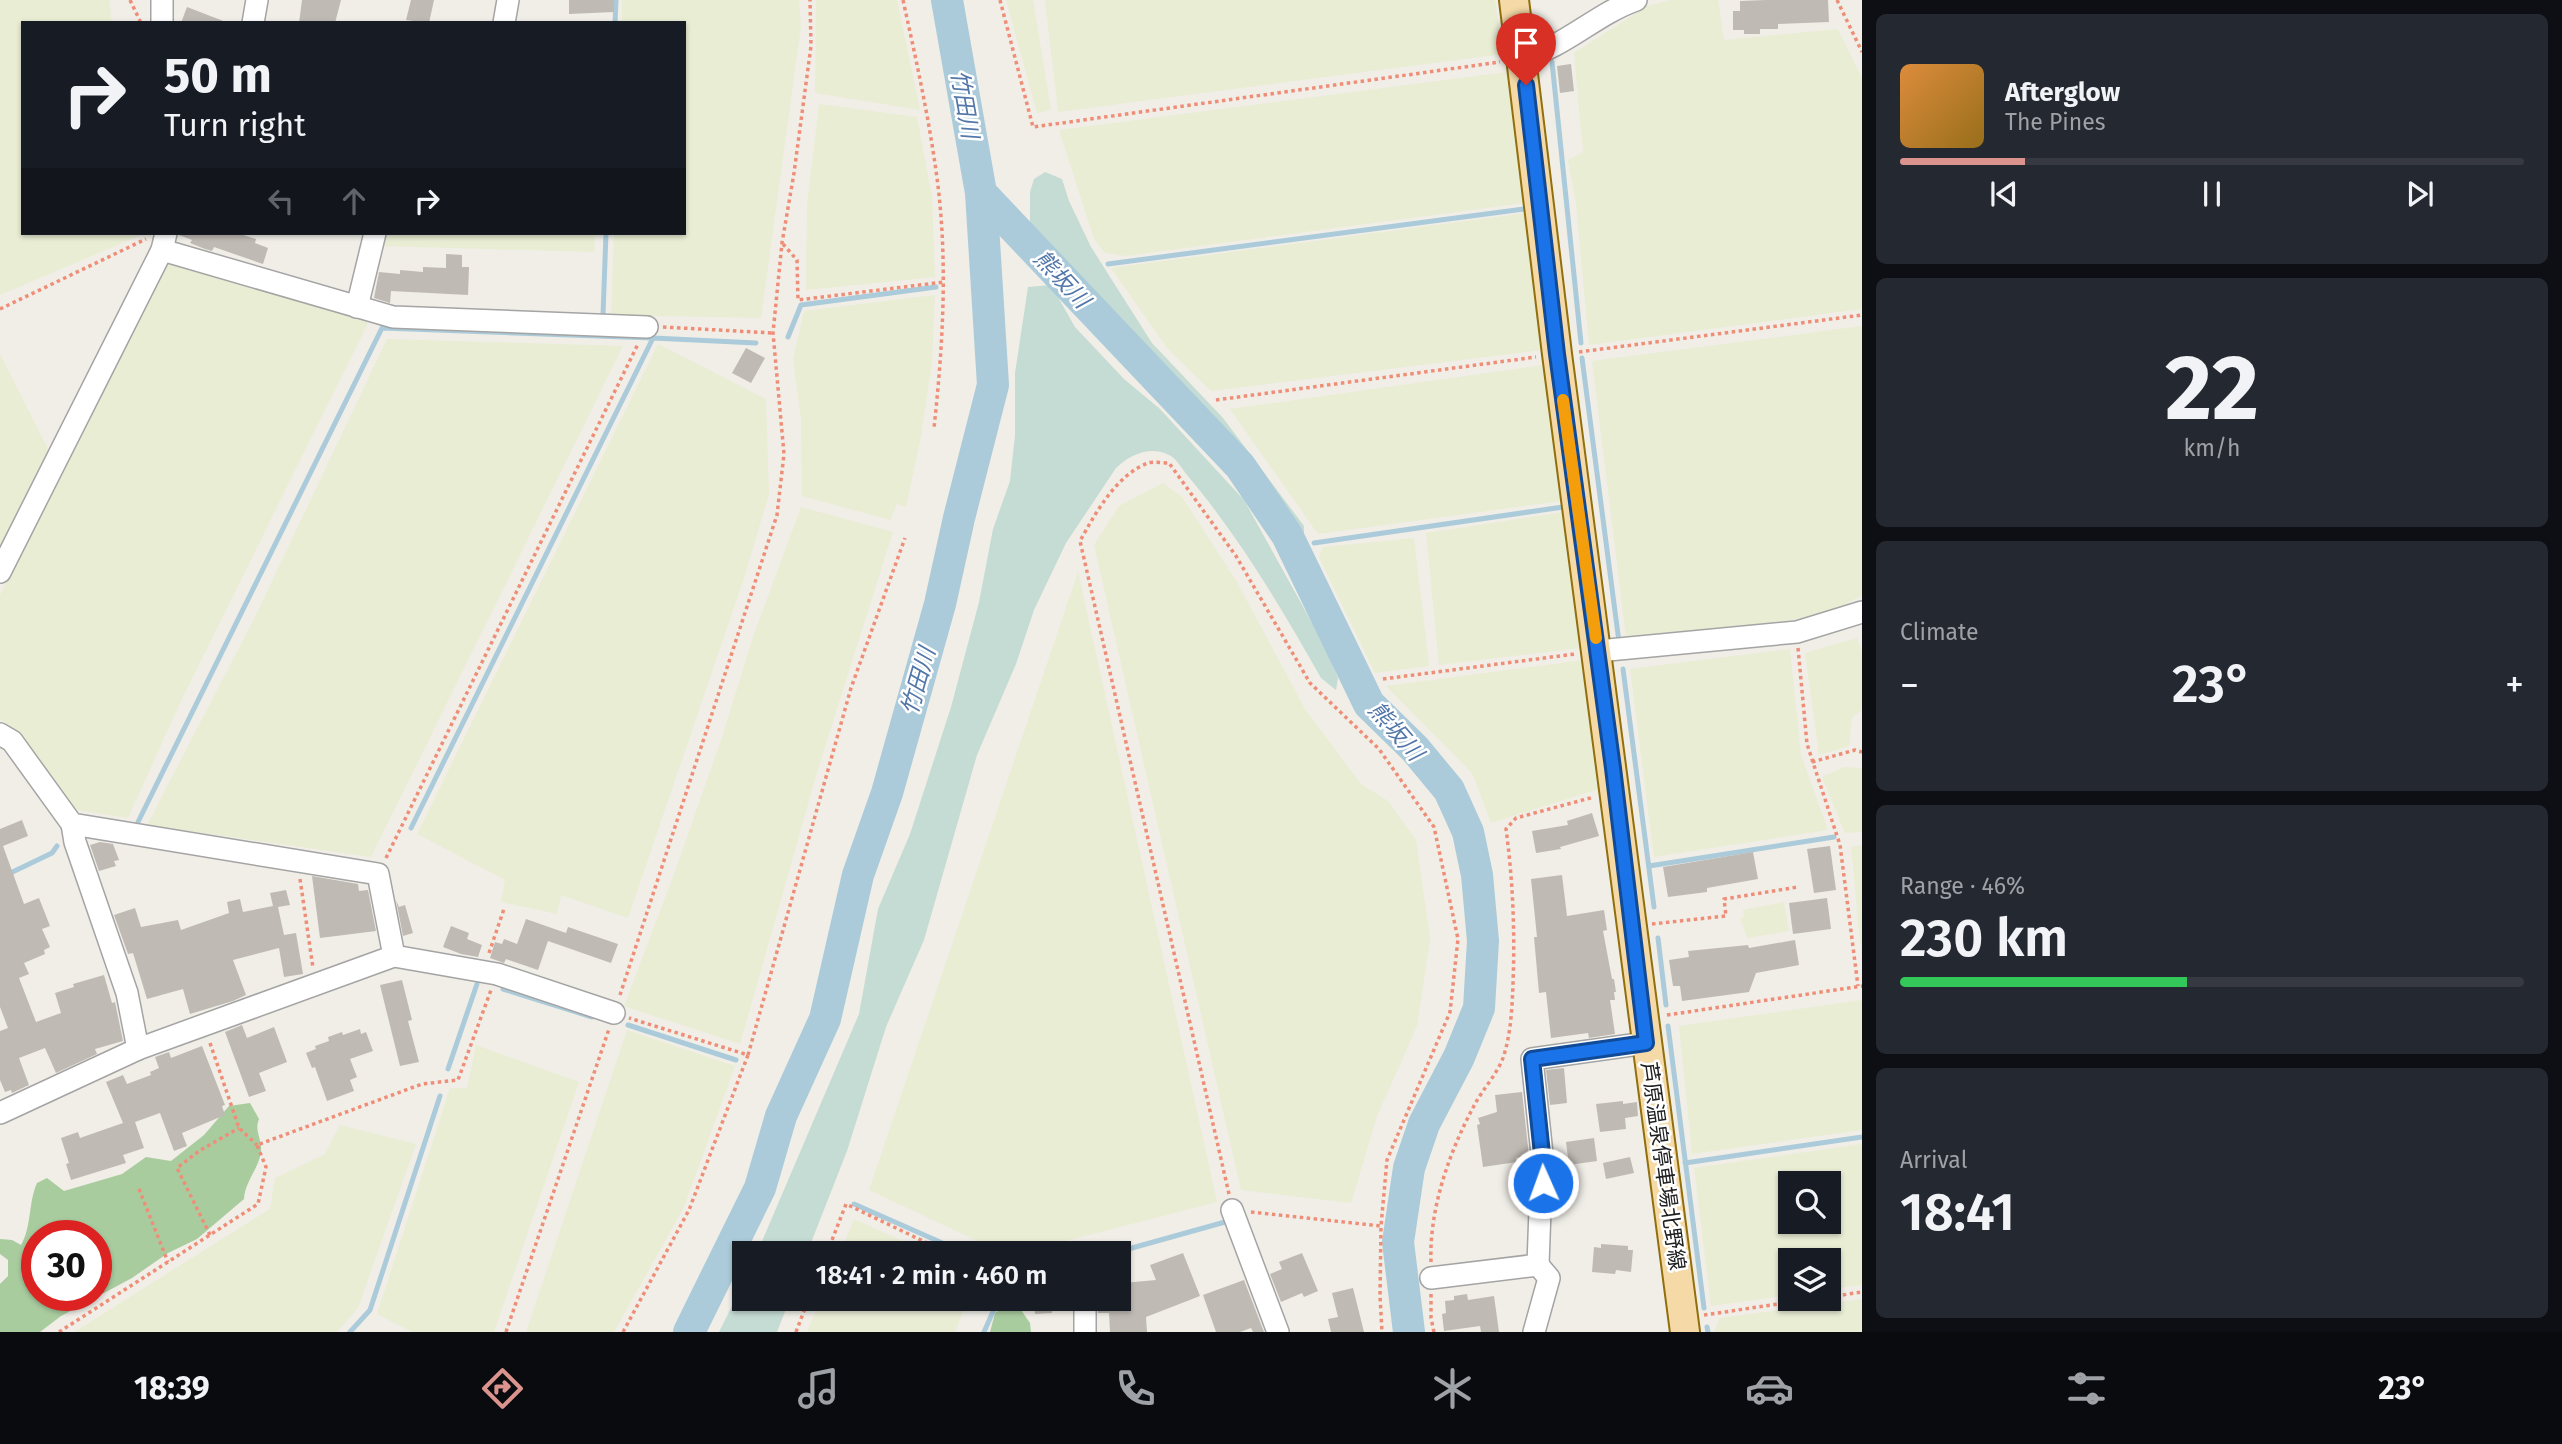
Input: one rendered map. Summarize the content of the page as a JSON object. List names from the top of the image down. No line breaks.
{"streets":{"main road":["芦原温泉停車場北野線"]},"water":["竹田川","熊坂川"],"page":{"turn":["50 m","Turn right"],"song":["Afterglow","The Pines"],"tile":[["22","km/h"],"Climate",["Range · 46%","230 km"],["Arrival","18:41"]],"heat":["−","23°","+"],"limit":"30","trip":"18:41 · 2 min · 460 m","tabs":["18:39","23°"]}}
